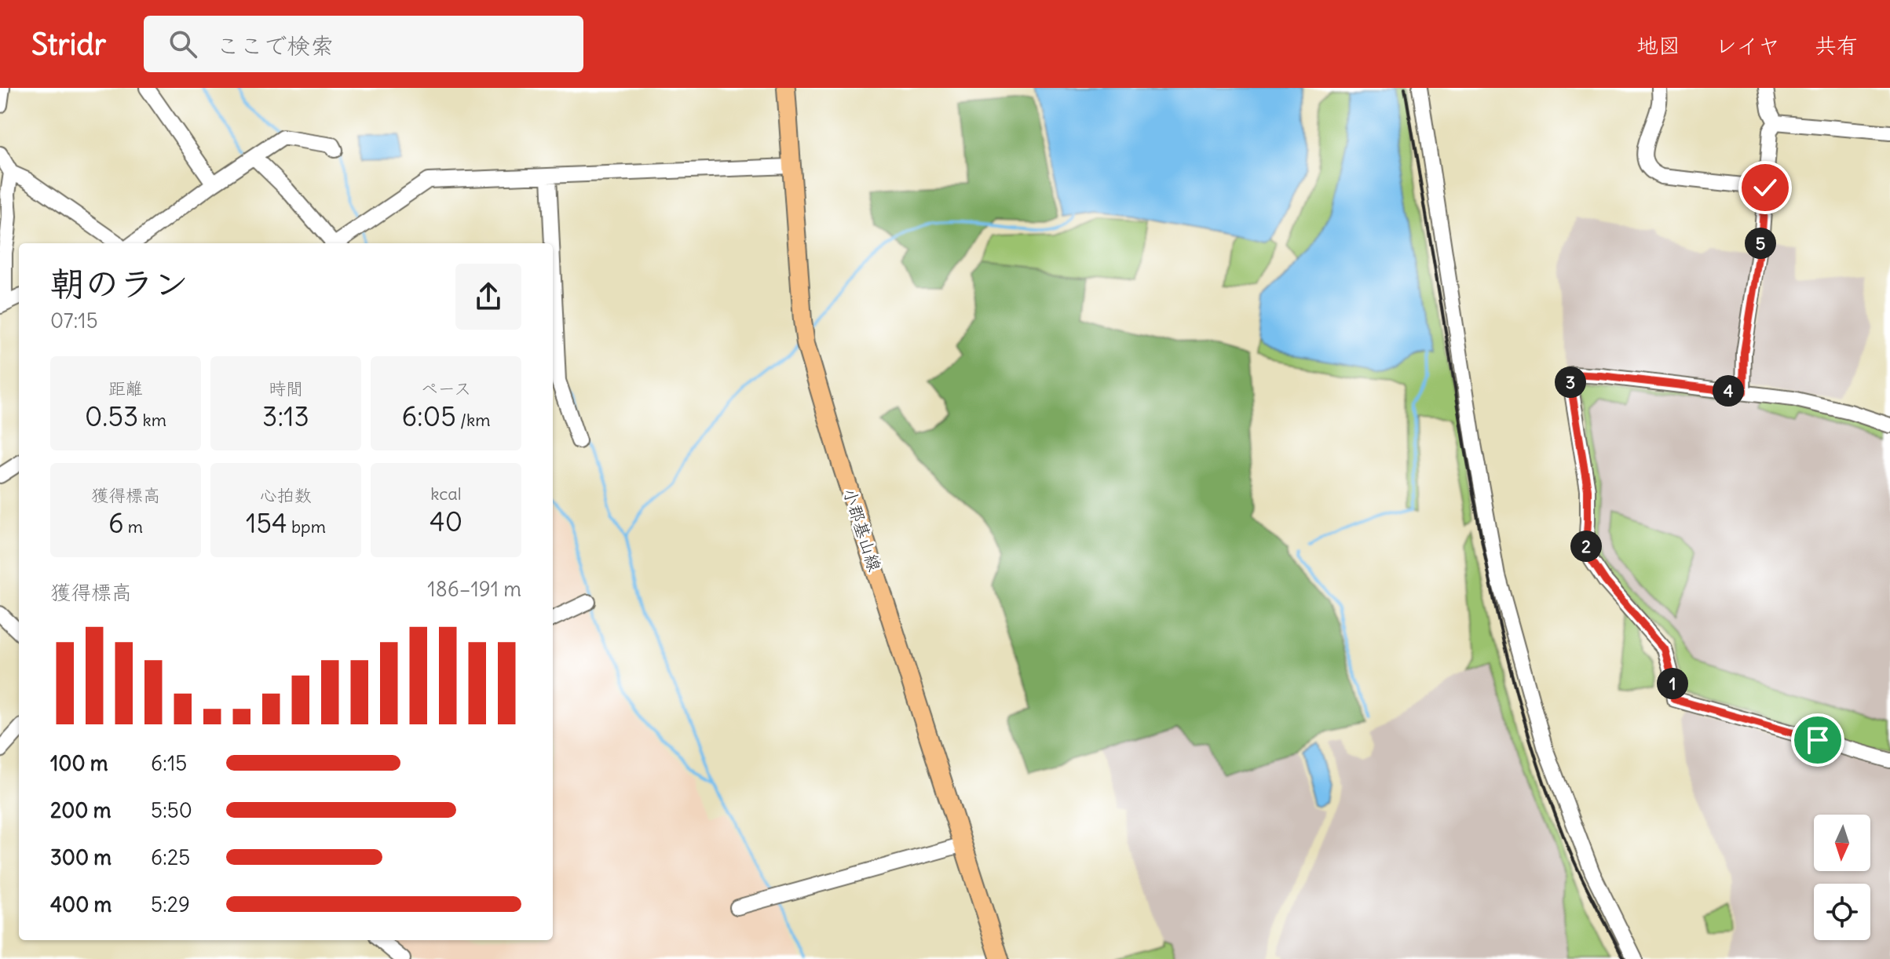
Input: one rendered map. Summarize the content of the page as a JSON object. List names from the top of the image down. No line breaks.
{"streets":{"main road":["小郡基山線"]},"north":"bottom","page":{"header":"Stridr","search":"ここで検索","nav":["地図","レイヤ","共有"],"pins":["5","3","4","2","1"],"heading":["朝のラン","07:15"],"stats":[["距離","0.53 km"],["時間","3:13"],["ペース","6:05 /km"],["獲得標高","6 m"],["心拍数","154 bpm"],["kcal","40"]],"chart":["獲得標高","186–191 m"],"list":[{"name":"100 m","note":"6:15"},{"name":"200 m","note":"5:50"},{"name":"300 m","note":"6:25"},{"name":"400 m","note":"5:29"}]}}
